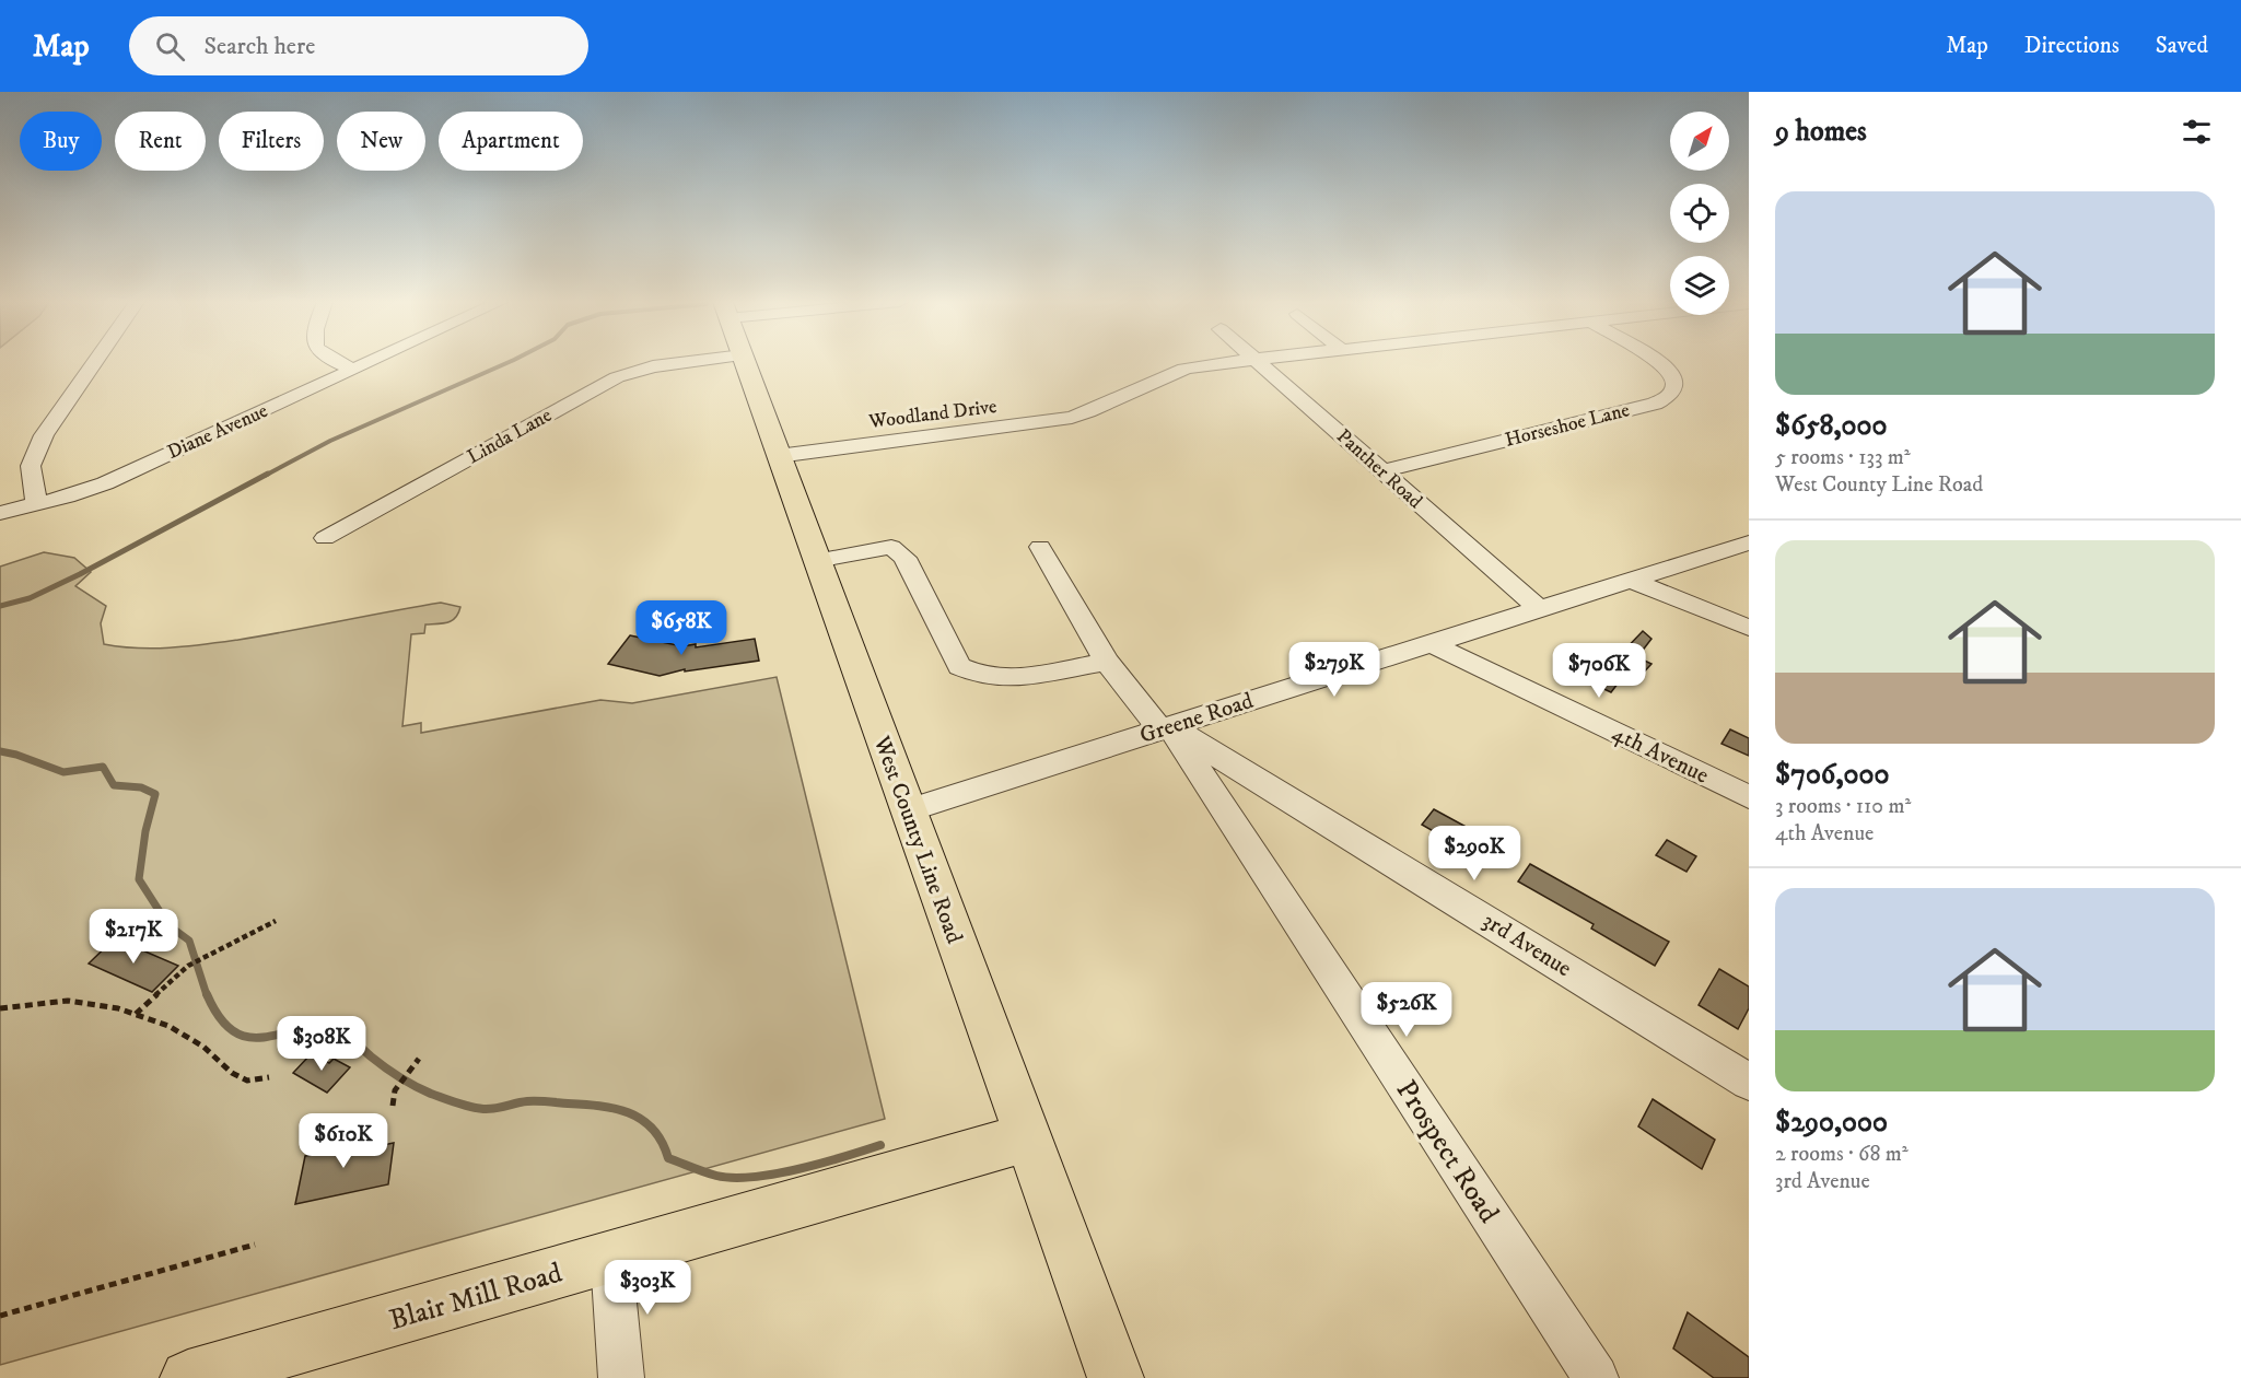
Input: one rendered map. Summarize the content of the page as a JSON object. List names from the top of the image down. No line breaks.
{"streets":{"main road":["West County Line Road","Blair Mill Road"],"street":["Woodland Drive","Horseshoe Lane","Diane Avenue","Linda Lane","Panther Road","Greene Road","4th Avenue","3rd Avenue","Prospect Road"]},"crossings":[["Woodland Drive","West County Line Road"],["Horseshoe Lane","Panther Road"],["Panther Road","Greene Road"],["Greene Road","4th Avenue"],["Greene Road","West County Line Road"],["Greene Road","3rd Avenue"],["Greene Road","Prospect Road"],["West County Line Road","Blair Mill Road"],["3rd Avenue","Prospect Road"]],"north":"top right","page":{"header":"Map","search":"Search here","nav":["Map","Directions","Saved"],"heading":"9 homes","chip":["Buy","Rent","Filters","New","Apartment"],"list":[{"name":"$658,000","note":"5 rooms · 133 m² · West County Line Road"},{"name":"$706,000","note":"3 rooms · 110 m² · 4th Avenue"},{"name":"$290,000","note":"2 rooms · 68 m² · 3rd Avenue"}],"price":["$658K","$279K","$706K","$290K","$217K","$526K","$308K","$610K","$303K"]}}
